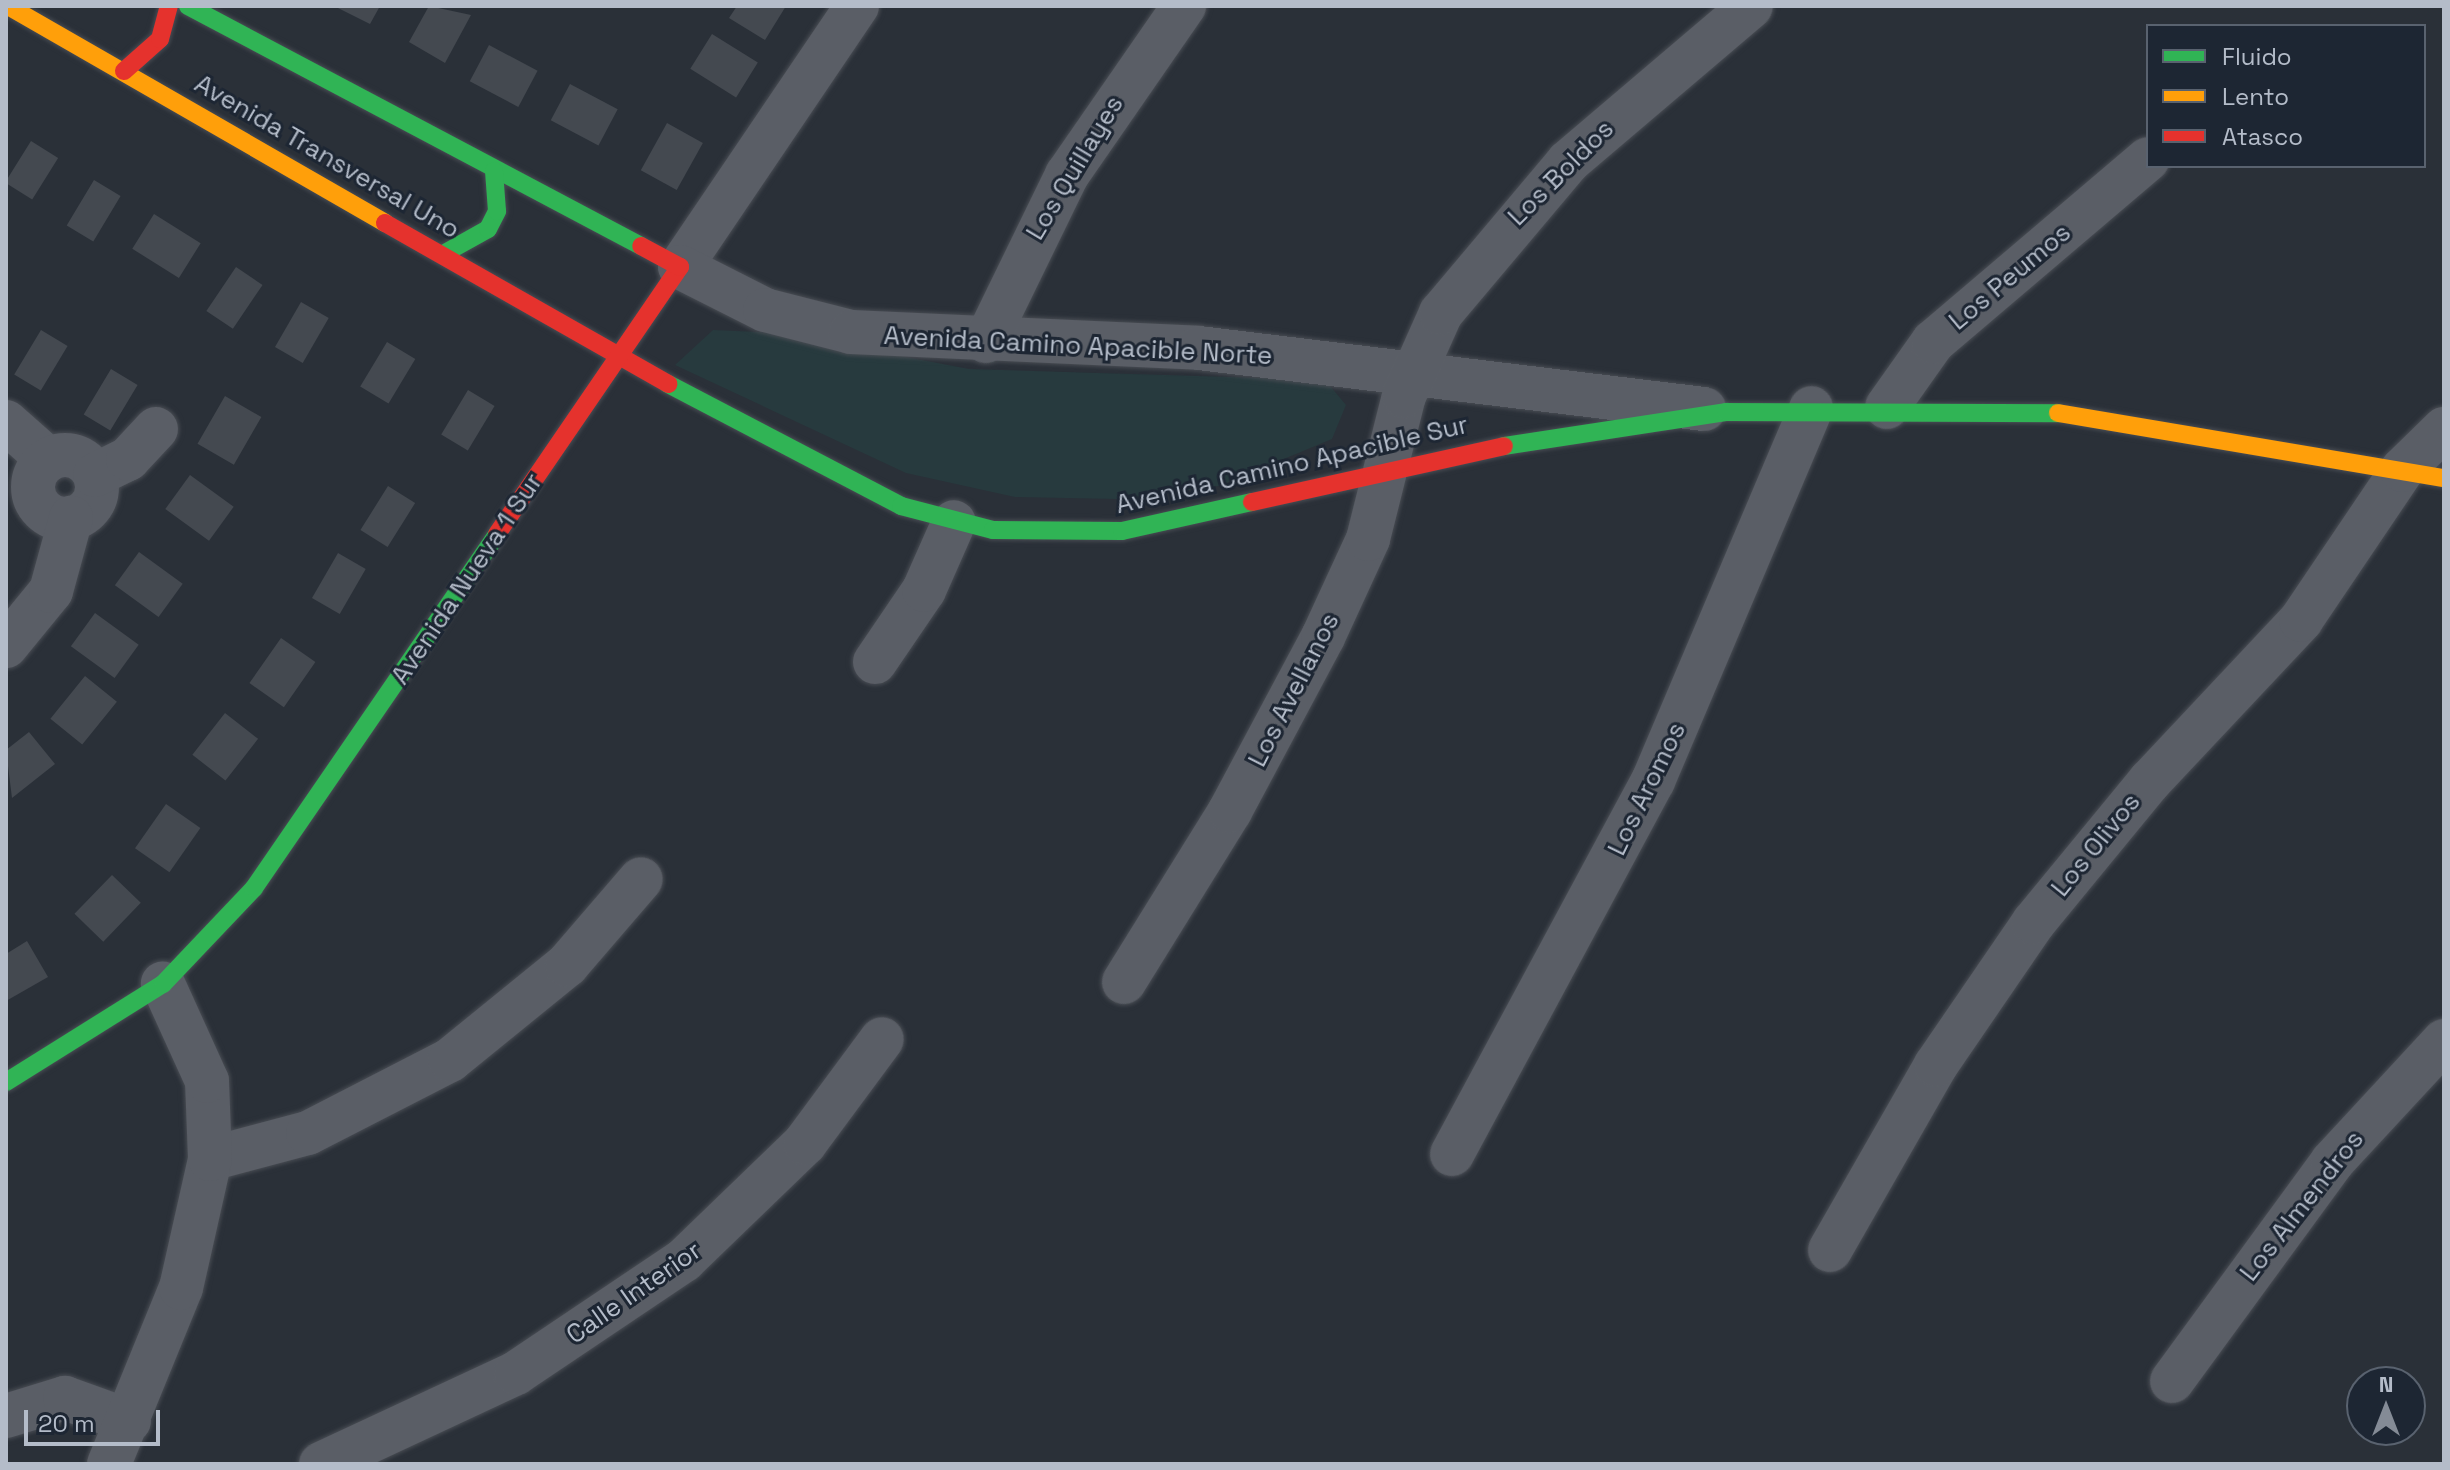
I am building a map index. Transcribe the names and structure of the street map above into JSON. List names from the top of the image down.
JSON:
{
  "streets": {
    "street": [
      "Avenida Transversal Uno",
      "Los Quillayes",
      "Los Boldos",
      "Los Peumos",
      "Avenida Camino Apacible Norte",
      "Avenida Camino Apacible Sur",
      "Avenida Nueva 1 Sur",
      "Los Avellanos",
      "Los Aromos",
      "Los Olivos",
      "Los Almendros",
      "Calle Interior"
    ]
  },
  "crossings": [
    ["Avenida Transversal Uno", "Avenida Camino Apacible Sur"],
    ["Avenida Transversal Uno", "Avenida Nueva 1 Sur"],
    ["Los Quillayes", "Avenida Camino Apacible Norte"],
    ["Los Boldos", "Avenida Camino Apacible Norte"],
    ["Los Boldos", "Los Avellanos"],
    ["Los Peumos", "Avenida Camino Apacible Sur"],
    ["Avenida Camino Apacible Norte", "Avenida Camino Apacible Sur"],
    ["Avenida Camino Apacible Norte", "Avenida Nueva 1 Sur"],
    ["Avenida Camino Apacible Norte", "Los Avellanos"],
    ["Avenida Camino Apacible Sur", "Avenida Nueva 1 Sur"],
    ["Avenida Camino Apacible Sur", "Los Avellanos"],
    ["Avenida Camino Apacible Sur", "Los Aromos"],
    ["Avenida Camino Apacible Sur", "Los Olivos"]
  ],
  "legend": ["Fluido", "Lento", "Atasco"],
  "scale_bar": "20 m",
  "north": "top"
}
